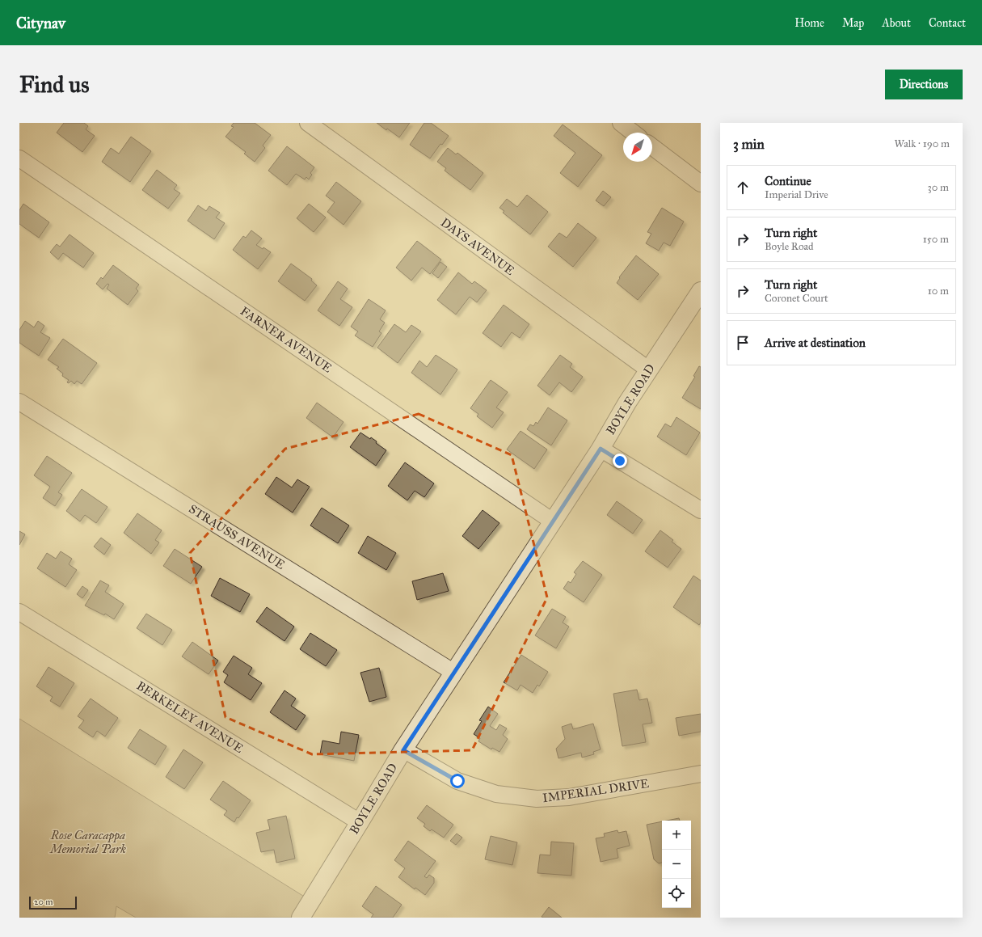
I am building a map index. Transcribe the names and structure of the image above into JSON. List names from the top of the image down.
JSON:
{
  "streets": {
    "street": [
      "DAYS AVENUE",
      "FARNER AVENUE",
      "BOYLE ROAD",
      "STRAUSS AVENUE",
      "BERKELEY AVENUE",
      "IMPERIAL DRIVE"
    ]
  },
  "crossings": [
    ["DAYS AVENUE", "BOYLE ROAD"],
    ["FARNER AVENUE", "BOYLE ROAD"],
    ["BOYLE ROAD", "STRAUSS AVENUE"],
    ["BOYLE ROAD", "BERKELEY AVENUE"],
    ["BOYLE ROAD", "IMPERIAL DRIVE"]
  ],
  "parks": ["Rose Caracappa Memorial Park"],
  "scale_bar": "20 m",
  "north": "bottom left",
  "page": {
    "header": "Citynav",
    "nav": [
      "Home",
      "Map",
      "About",
      "Contact"
    ],
    "buttons": "Directions",
    "title": "Find us",
    "heading": ["3 min", "Walk · 190 m"],
    "list": [
      ["Continue", "Imperial Drive", "30 m"],
      ["Turn right", "Boyle Road", "150 m"],
      ["Turn right", "Coronet Court", "10 m"],
      "Arrive at destination"
    ],
    "map_buttons": ["+", "−"],
    "scale": "20 m"
  }
}
